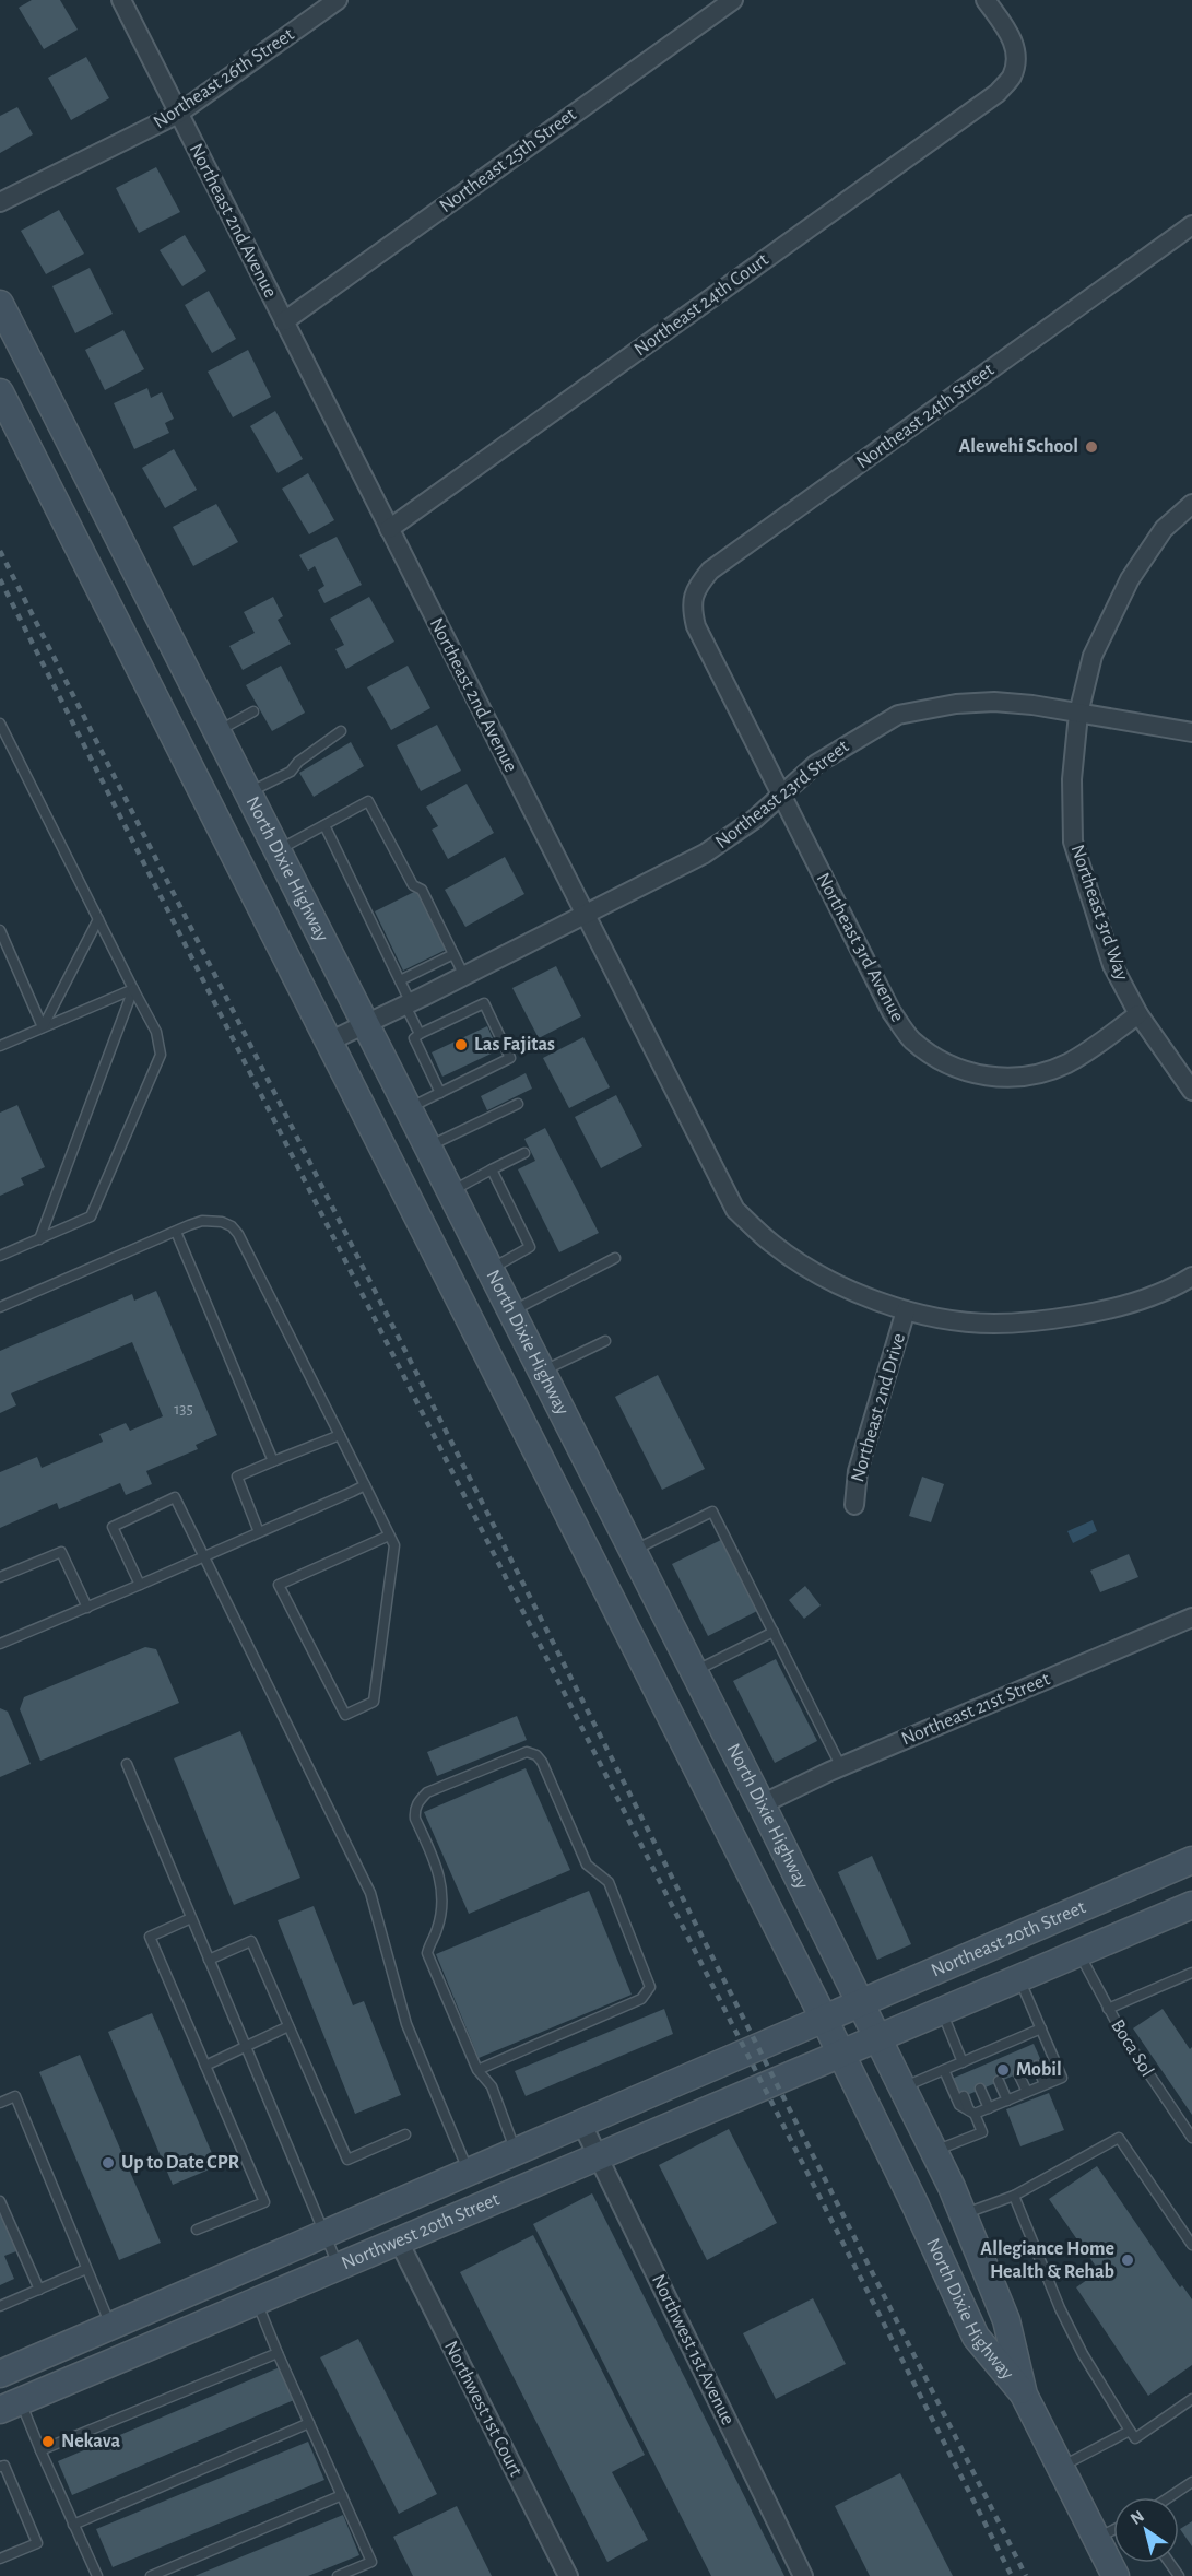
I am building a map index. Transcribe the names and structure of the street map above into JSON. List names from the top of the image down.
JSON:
{
  "streets": {
    "main road": ["North Dixie Highway", "Northeast 20th Street", "Northwest 20th Street"],
    "street": [
      "Northeast 26th Street",
      "Northeast 25th Street",
      "Northeast 2nd Avenue",
      "Northeast 24th Court",
      "Northeast 24th Street",
      "Northeast 23rd Street",
      "Northeast 3rd Way",
      "Northeast 3rd Avenue",
      "Northeast 2nd Drive",
      "Northeast 21st Street",
      "Northwest 1st Avenue",
      "Northwest 1st Court"
    ],
    "lane": ["Boca Sol"]
  },
  "crossings": [
    ["Northeast 26th Street", "Northeast 2nd Avenue"],
    ["Northeast 25th Street", "Northeast 2nd Avenue"],
    ["Northeast 2nd Avenue", "Northeast 24th Court"],
    ["Northeast 2nd Avenue", "Northeast 23rd Street"],
    ["Northeast 2nd Avenue", "Northeast 2nd Drive"],
    ["Northeast 24th Street", "Northeast 3rd Avenue"],
    ["Northeast 23rd Street", "North Dixie Highway"],
    ["Northeast 23rd Street", "Northeast 3rd Way"],
    ["Northeast 23rd Street", "Northeast 3rd Avenue"],
    ["North Dixie Highway", "Northeast 21st Street"],
    ["North Dixie Highway", "Northeast 20th Street"],
    ["North Dixie Highway", "Northwest 20th Street"],
    ["Northeast 3rd Way", "Northeast 3rd Avenue"],
    ["Northeast 20th Street", "Boca Sol"],
    ["Northeast 20th Street", "Northwest 20th Street"],
    ["Northwest 20th Street", "Northwest 1st Avenue"],
    ["Northwest 20th Street", "Northwest 1st Court"]
  ],
  "places": [
    "Alewehi School",
    "Las Fajitas",
    "Mobil",
    "Up to Date CPR",
    "Allegiance Home Health & Rehab",
    "Nekava"
  ],
  "house_numbers": ["135"],
  "north": "top left"
}
